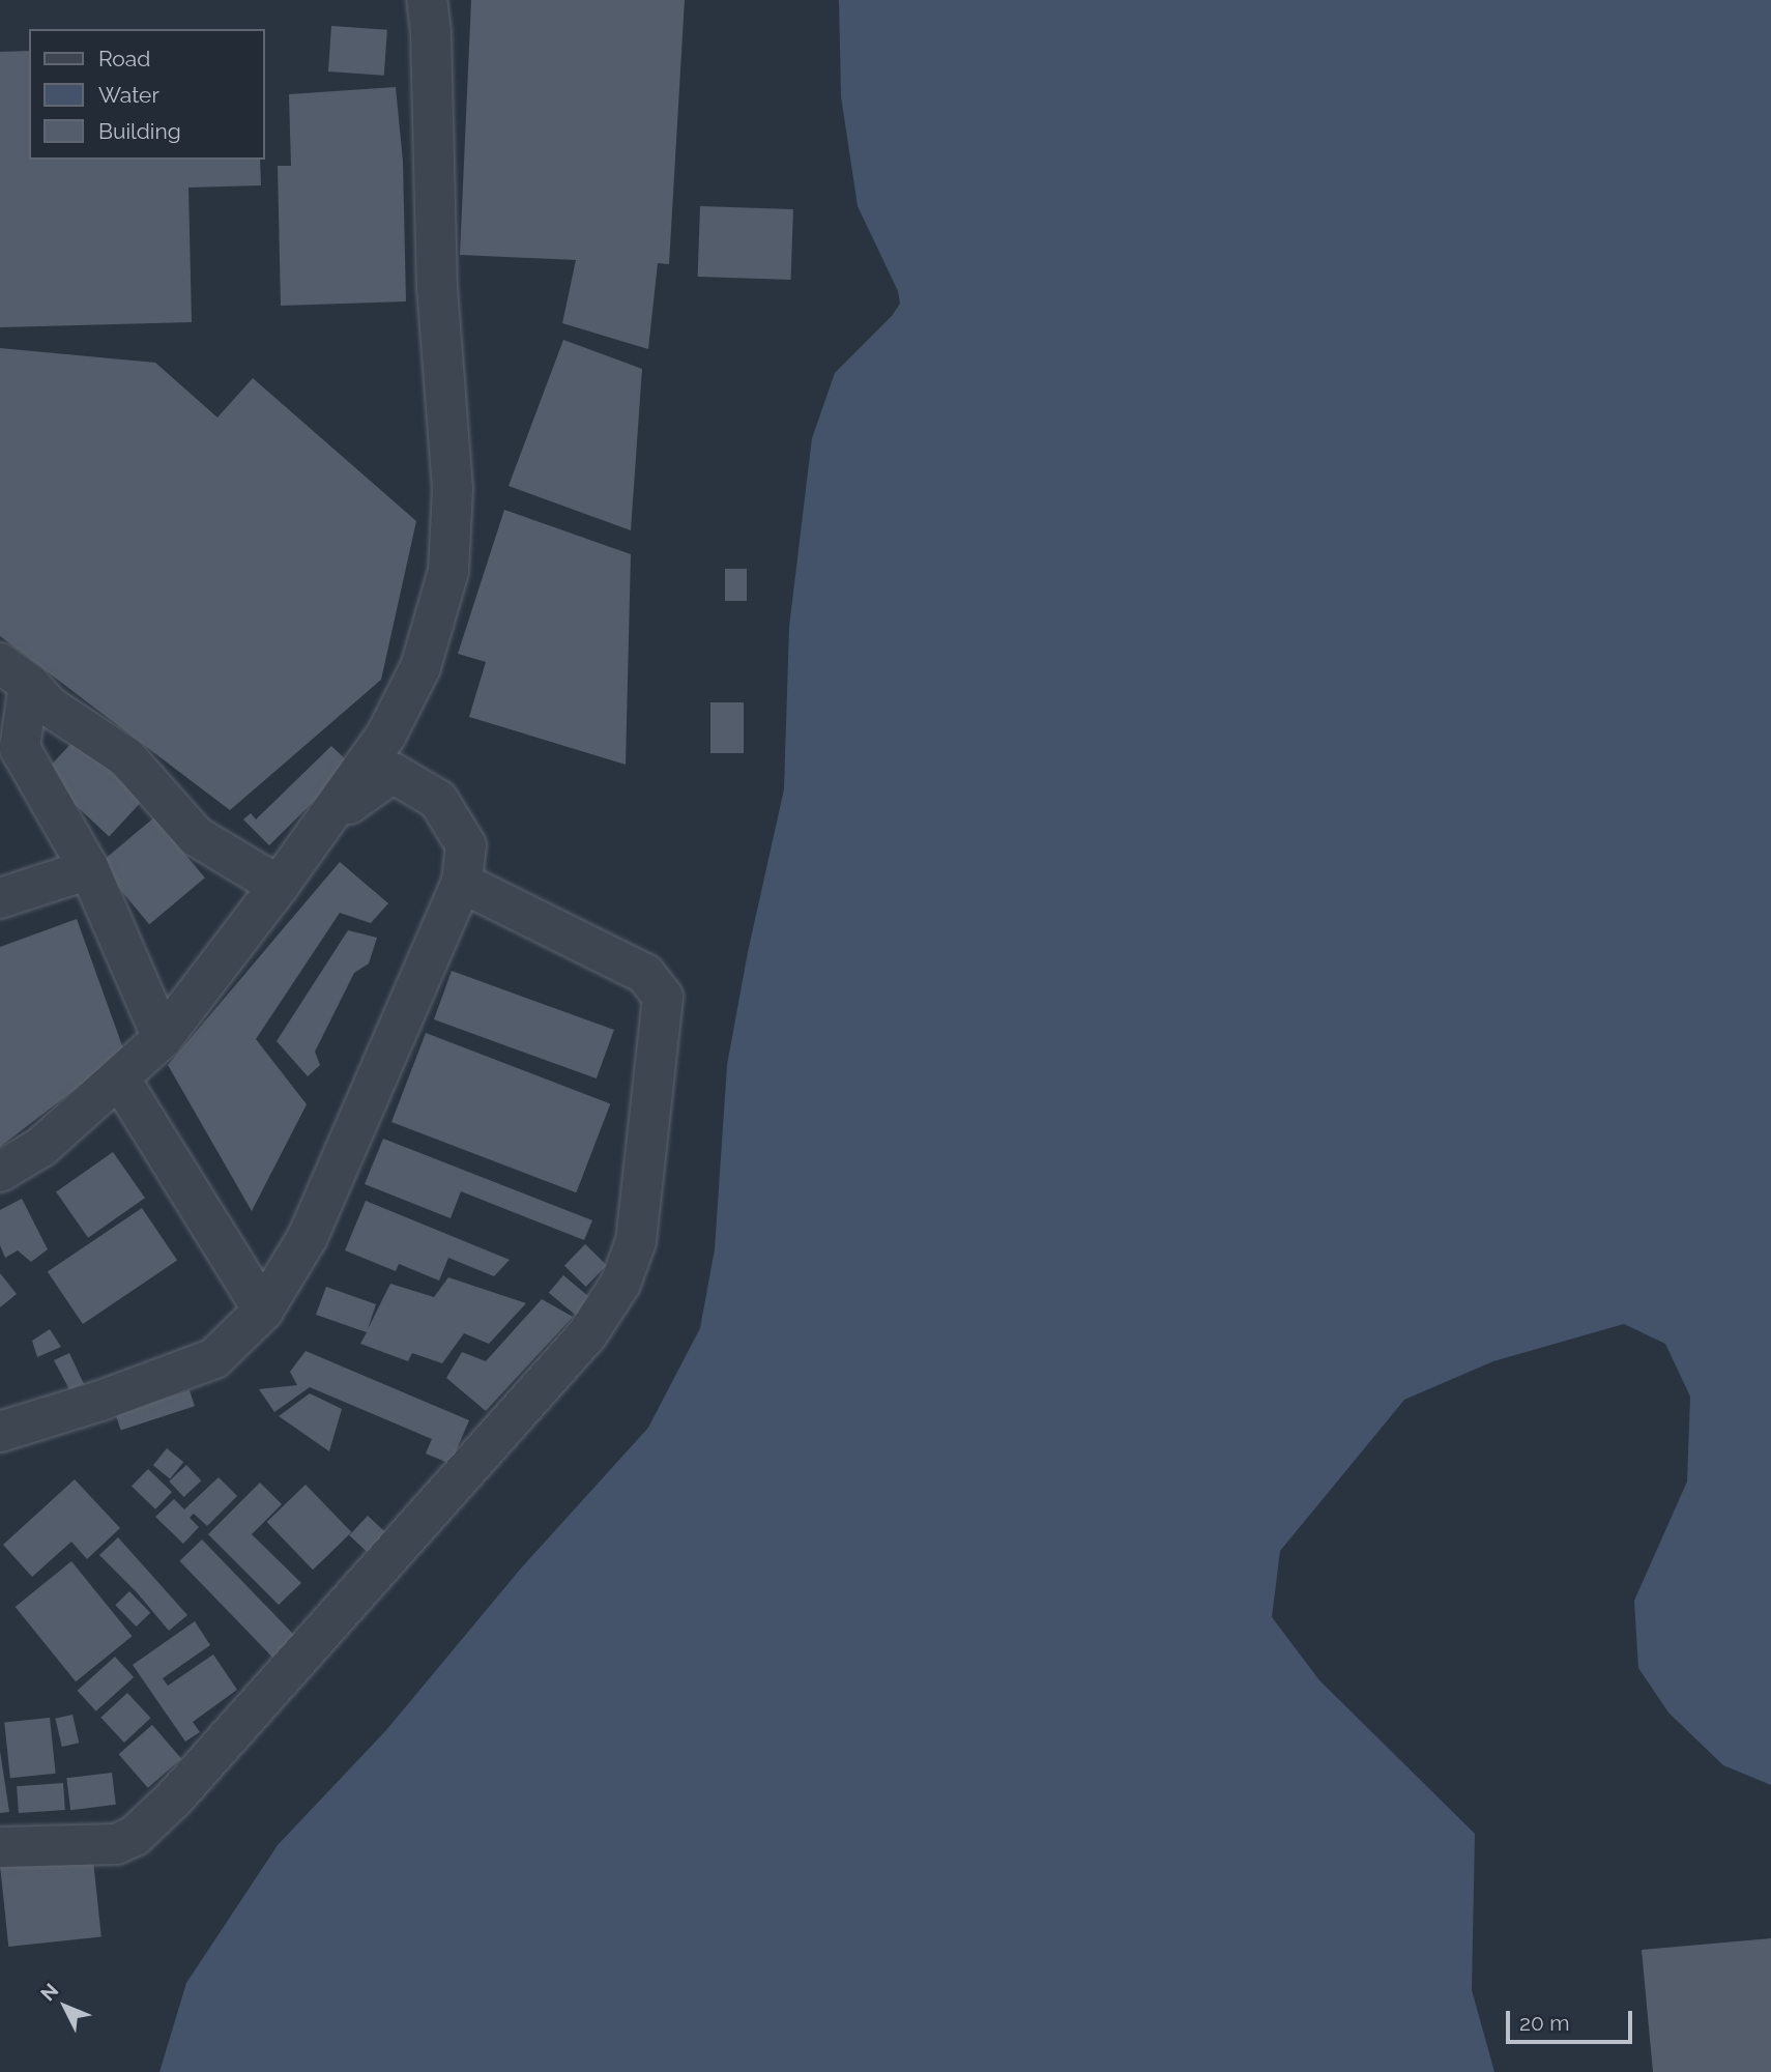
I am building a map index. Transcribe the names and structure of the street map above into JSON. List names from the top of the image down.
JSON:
{
  "legend": ["Road", "Water", "Building"],
  "scale_bar": "20 m",
  "north": "top left"
}
